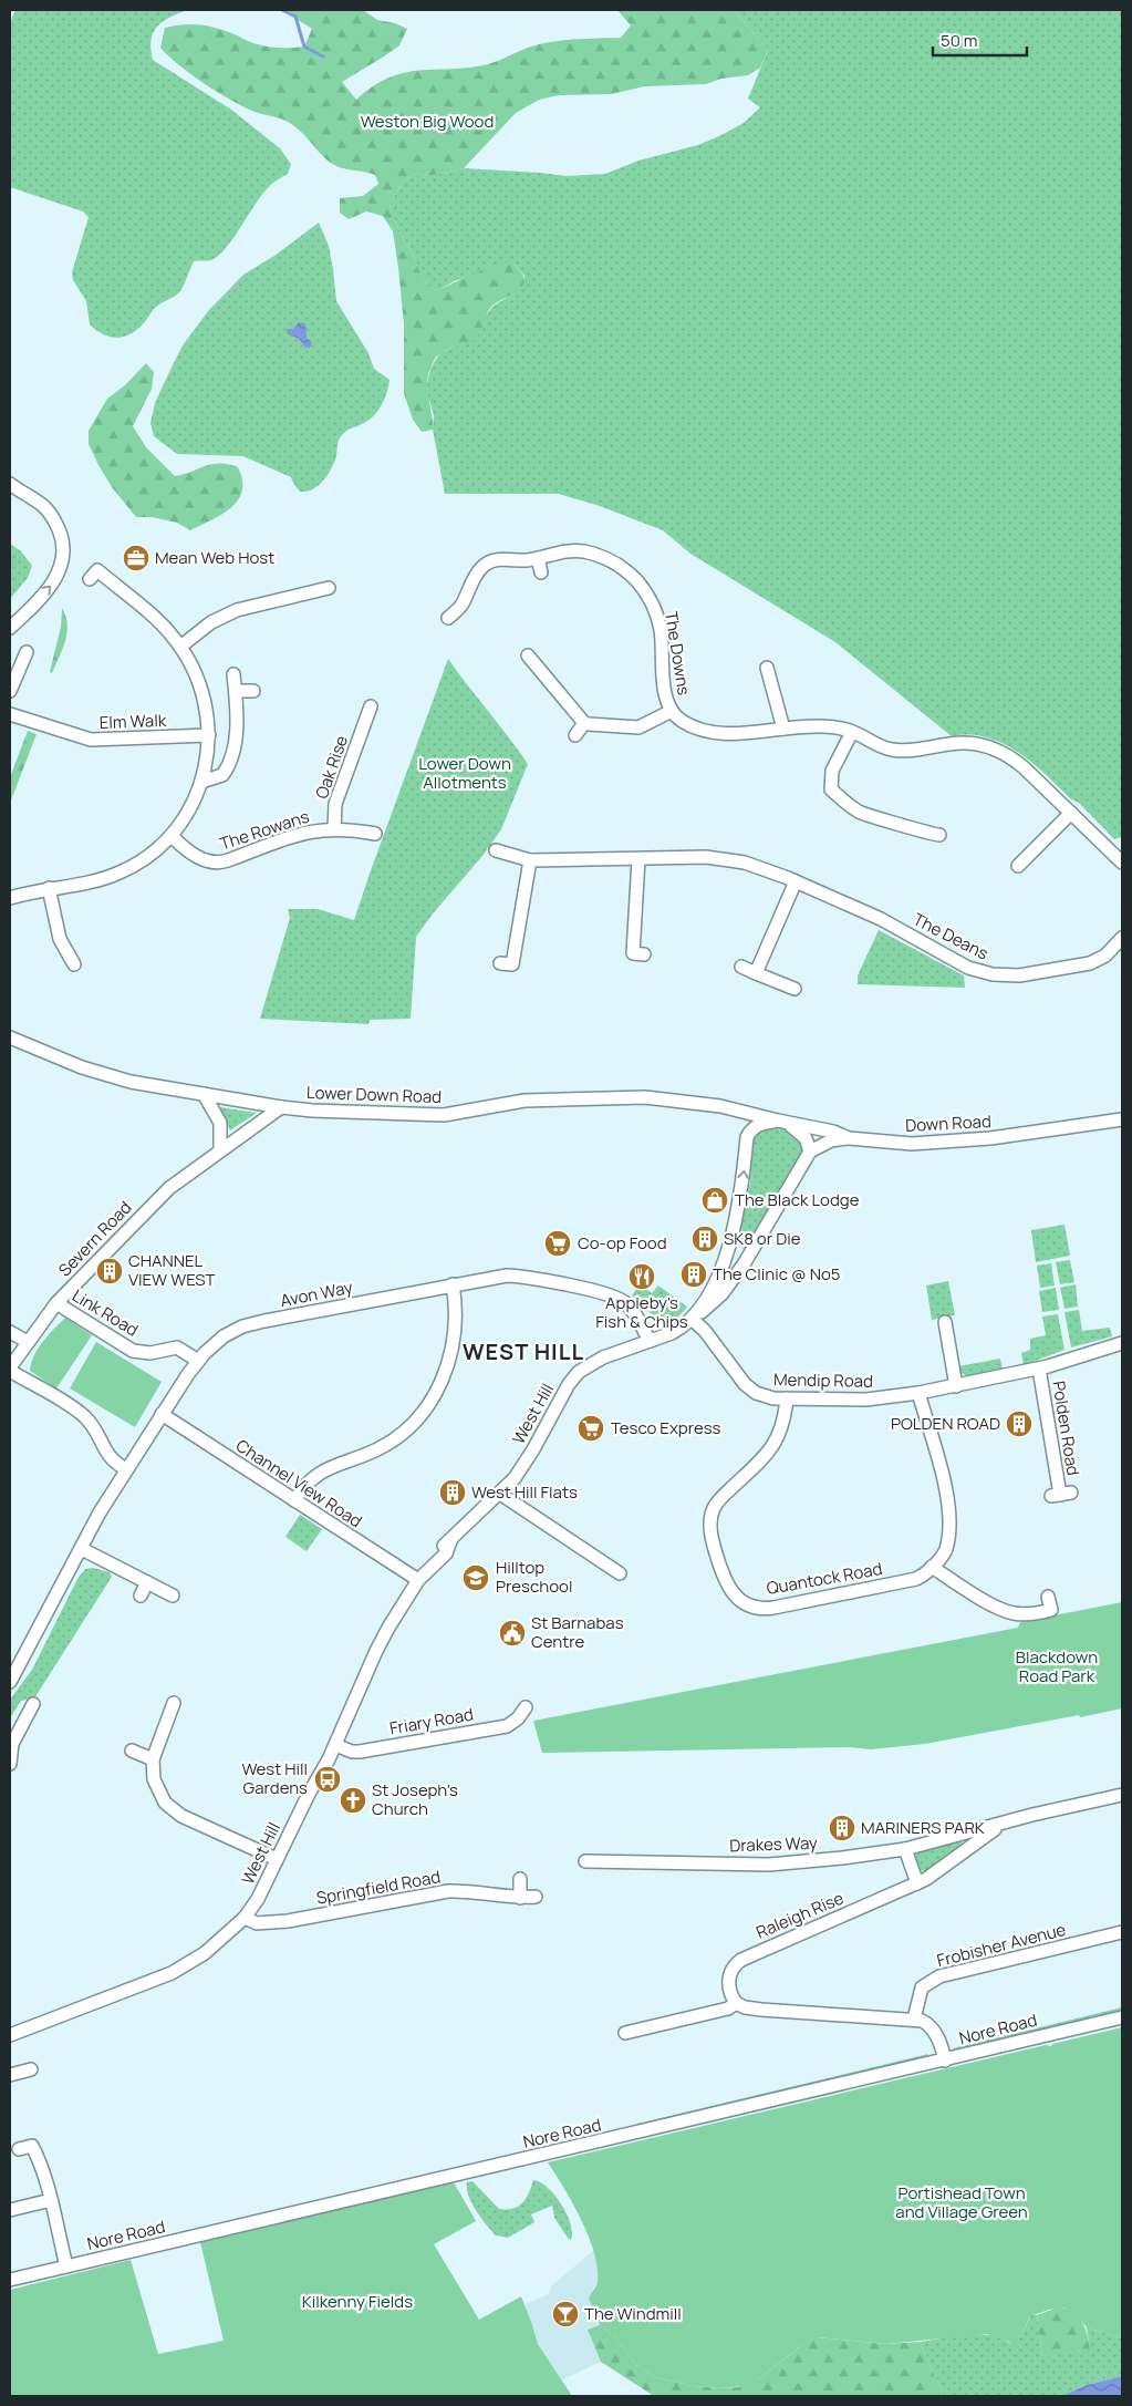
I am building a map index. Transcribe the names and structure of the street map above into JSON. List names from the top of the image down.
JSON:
{
  "streets": {
    "street": [
      "The Downs",
      "Elm Walk",
      "Oak Rise",
      "The Rowans",
      "The Deans",
      "Lower Down Road",
      "Down Road",
      "Severn Road",
      "Avon Way",
      "Link Road",
      "Mendip Road",
      "West Hill",
      "Polden Road",
      "Channel View Road",
      "Quantock Road",
      "Friary Road",
      "Drakes Way",
      "Springfield Road",
      "Raleigh Rise",
      "Frobisher Avenue",
      "Nore Road"
    ]
  },
  "crossings": [
    ["Oak Rise", "The Rowans"],
    ["Lower Down Road", "Down Road"],
    ["Lower Down Road", "Severn Road"],
    ["Severn Road", "Link Road"],
    ["Avon Way", "Link Road"],
    ["Avon Way", "West Hill"],
    ["Avon Way", "Channel View Road"],
    ["Mendip Road", "West Hill"],
    ["Mendip Road", "Polden Road"],
    ["Mendip Road", "Quantock Road"],
    ["West Hill", "Channel View Road"],
    ["West Hill", "Friary Road"],
    ["West Hill", "Springfield Road"],
    ["Drakes Way", "Raleigh Rise"]
  ],
  "districts": ["WEST HILL"],
  "parks": [
    "Weston Big Wood",
    "Lower Down Allotments",
    "Blackdown Road Park",
    "Portishead Town and Village Green",
    "Kilkenny Fields"
  ],
  "places": {
    "office": ["Mean Web Host"],
    "shop": ["The Black Lodge"],
    "building": [
      "SK8 or Die",
      "CHANNEL VIEW WEST",
      "The Clinic @ No5",
      "POLDEN ROAD",
      "West Hill Flats",
      "MARINERS PARK"
    ],
    "supermarket": ["Co-op Food", "Tesco Express"],
    "restaurant": ["Appleby's Fish & Chips"],
    "school or university": ["Hilltop Preschool"],
    "public building": ["St Barnabas Centre"],
    "bus stop": ["West Hill Gardens"],
    "church": ["St Joseph's Church"],
    "bar": ["The Windmill"]
  },
  "scale_bar": "50 m"
}
